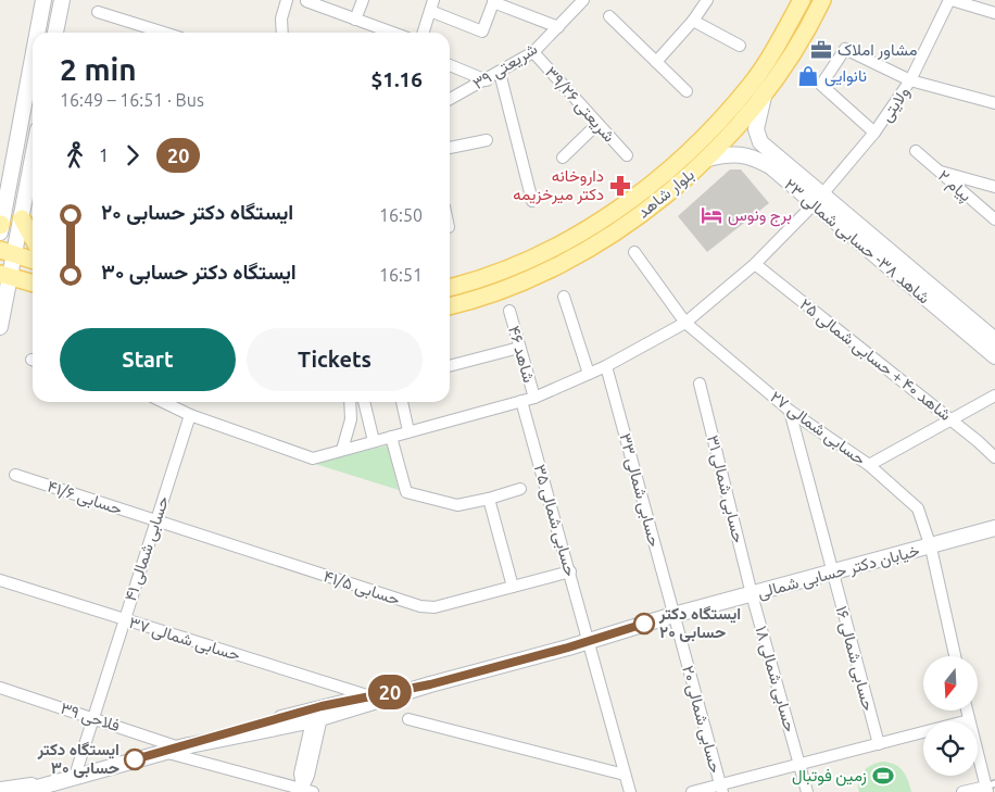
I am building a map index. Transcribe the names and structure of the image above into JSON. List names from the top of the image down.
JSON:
{
  "streets": {
    "main road": ["بلوار شاهد"],
    "street": [
      "شریعتی ۳۹",
      "شریعتی ۳۹/۲۶",
      "ولایتی",
      "پیام ۲",
      "شاهد ۳۸- حسابی شمالی ۲۳",
      "شاهد ۴۶",
      "شاهد ۴۰ + حسابی شمالی ۲۵",
      "حسابی شمالی ۲۷",
      "حسابی شمالی ۳۱",
      "حسابی شمالی ۳۳",
      "حسابی ۴۱/۶",
      "حسابی شمالی ۳۵",
      "حسابی شمالی ۴۱",
      "خیابان دکتر حسابی شمالی",
      "حسابی ۴۱/۵",
      "حسابی شمالی ۳۷",
      "حسابی شمالی ۱۶",
      "حسابی شمالی ۱۸",
      "فلاحی ۳۹",
      "حسابی شمالی ۲۰"
    ]
  },
  "crossings": [
    ["شریعتی ۳۹", "شریعتی ۳۹/۲۶"],
    ["ولایتی", "شاهد ۳۸- حسابی شمالی ۲۳"],
    ["ولایتی", "شاهد ۴۶"],
    ["ولایتی", "شاهد ۴۰ + حسابی شمالی ۲۵"],
    ["ولایتی", "حسابی شمالی ۲۷"],
    ["ولایتی", "حسابی شمالی ۳۳"],
    ["ولایتی", "حسابی شمالی ۳۵"],
    ["ولایتی", "حسابی شمالی ۴۱"],
    ["حسابی شمالی ۲۷", "خیابان دکتر حسابی شمالی"],
    ["حسابی شمالی ۲۷", "حسابی شمالی ۱۶"],
    ["حسابی شمالی ۳۱", "خیابان دکتر حسابی شمالی"],
    ["حسابی شمالی ۳۱", "حسابی شمالی ۱۸"],
    ["حسابی شمالی ۳۳", "خیابان دکتر حسابی شمالی"],
    ["حسابی شمالی ۳۳", "حسابی شمالی ۲۰"],
    ["حسابی ۴۱/۶", "حسابی شمالی ۴۱"],
    ["حسابی ۴۱/۶", "حسابی ۴۱/۵"],
    ["حسابی شمالی ۳۵", "خیابان دکتر حسابی شمالی"],
    ["حسابی شمالی ۳۵", "حسابی ۴۱/۵"],
    ["حسابی شمالی ۴۱", "خیابان دکتر حسابی شمالی"],
    ["حسابی شمالی ۴۱", "حسابی ۴۱/۵"],
    ["حسابی شمالی ۴۱", "حسابی شمالی ۳۷"],
    ["حسابی شمالی ۴۱", "فلاحی ۳۹"],
    ["خیابان دکتر حسابی شمالی", "حسابی شمالی ۳۷"],
    ["خیابان دکتر حسابی شمالی", "حسابی شمالی ۱۶"],
    ["خیابان دکتر حسابی شمالی", "حسابی شمالی ۱۸"],
    ["خیابان دکتر حسابی شمالی", "فلاحی ۳۹"],
    ["خیابان دکتر حسابی شمالی", "حسابی شمالی ۲۰"]
  ],
  "places": {
    "office": ["مشاور املاک"],
    "shop": ["نانوایی"],
    "pharmacy": ["داروخانه دکتر میرخزیمه"],
    "hotel": ["برج ونوس"],
    "other": ["ایستگاه دکتر حسابی ۲۰", "ایستگاه دکتر حسابی ۳۰"],
    "sports": ["زمین فوتبال"]
  },
  "lines": ["bus line 20"],
  "north": "bottom",
  "page": {
    "on_map": "20",
    "heading": ["2 min", "16:49 – 16:51 · Bus", "$1.16"],
    "legs": ["1", "20"],
    "list": [
      {
        "name": "ایستگاه دکتر حسابی ۲۰",
        "value": "16:50"
      },
      {
        "name": "ایستگاه دکتر حسابی ۳۰",
        "value": "16:51"
      }
    ],
    "buttons": ["Start", "Tickets"]
  }
}
